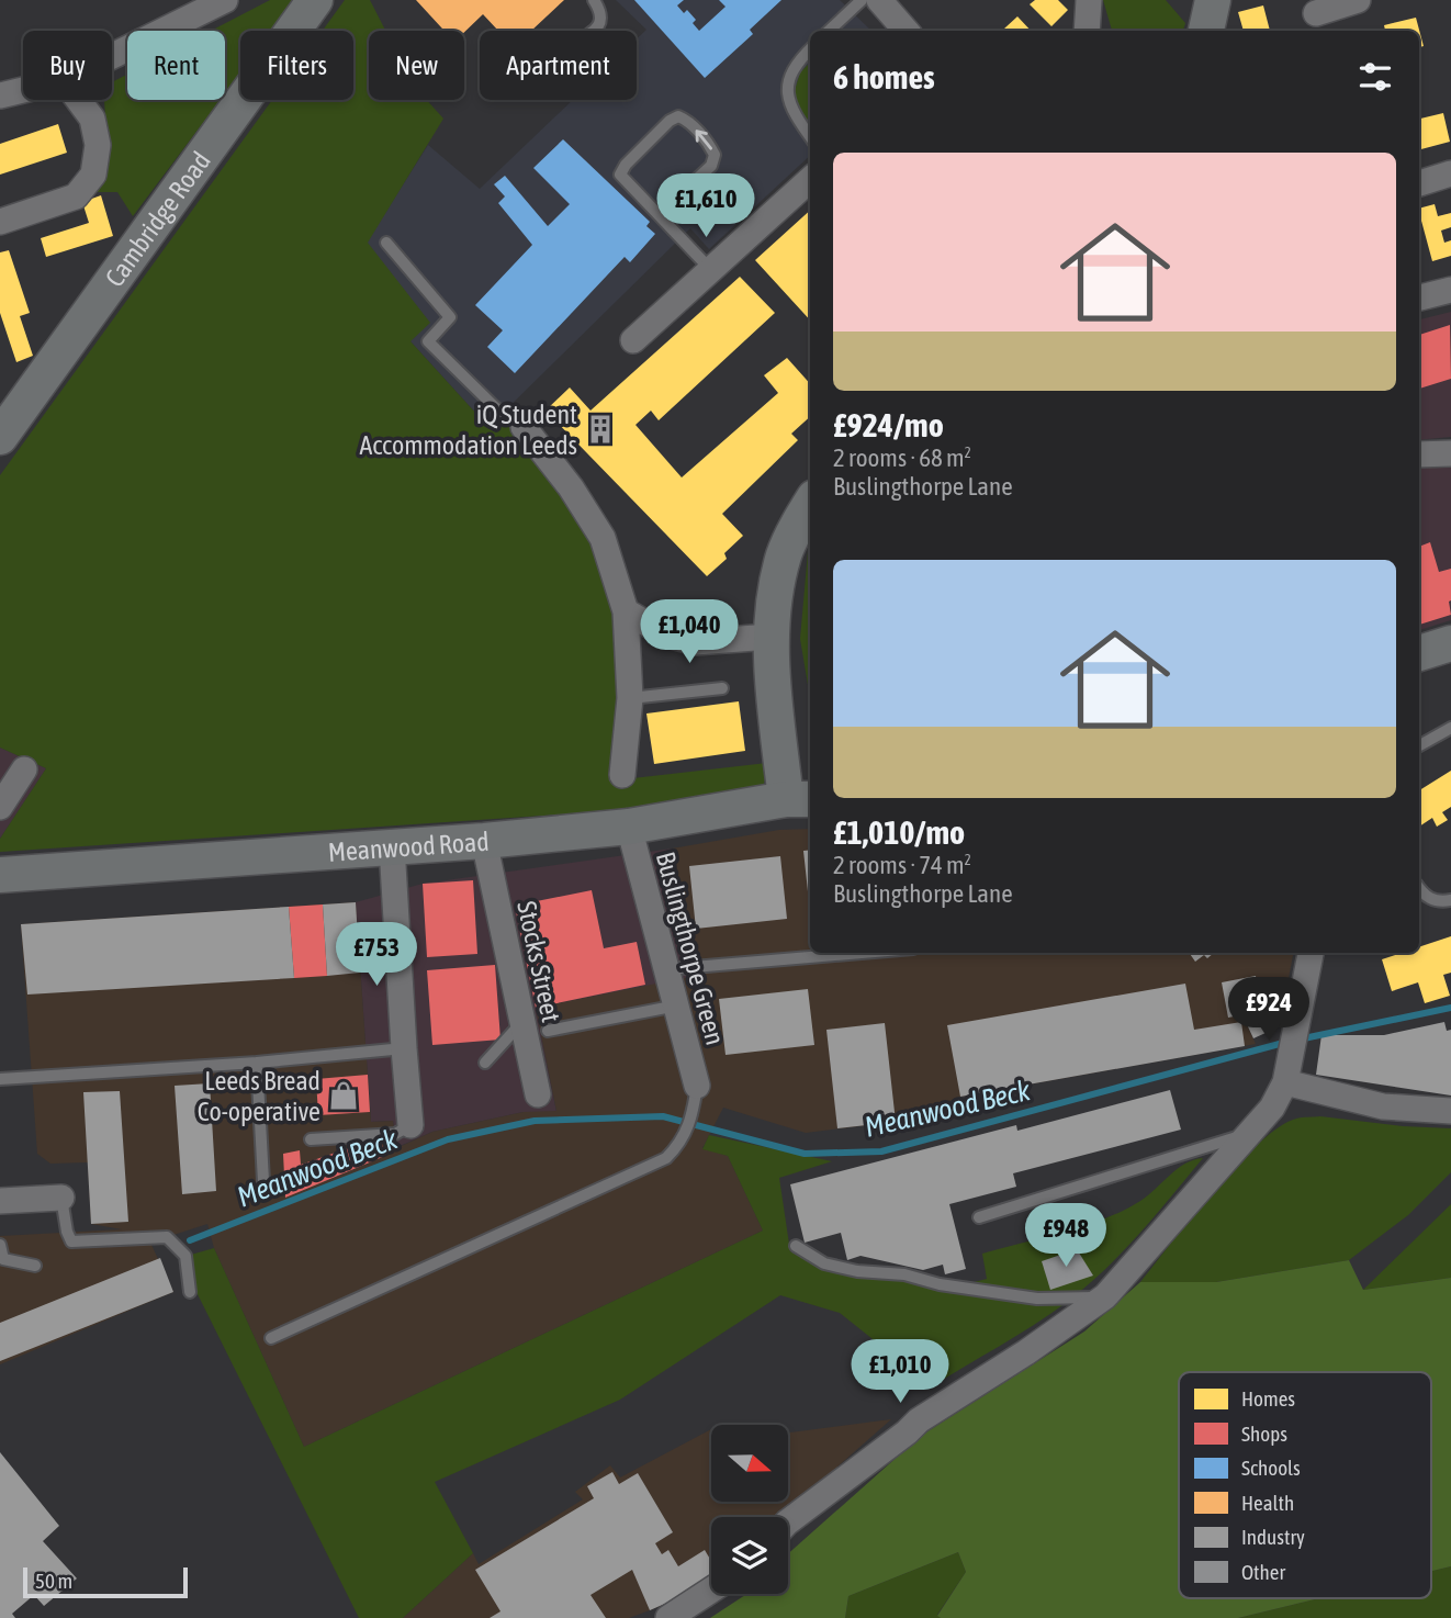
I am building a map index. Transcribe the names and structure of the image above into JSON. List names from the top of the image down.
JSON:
{
  "streets": {
    "street": [
      "Cambridge Road",
      "Meanwood Road",
      "Buslingthorpe Green",
      "Stocks Street"
    ]
  },
  "crossings": [
    ["Meanwood Road", "Buslingthorpe Green"],
    ["Meanwood Road", "Stocks Street"]
  ],
  "water": ["Meanwood Beck"],
  "places": {
    "building": ["iQ Student Accommodation Leeds"],
    "shop": ["Leeds Bread Co-operative"]
  },
  "legend": [
    "Homes",
    "Shops",
    "Schools",
    "Health",
    "Industry",
    "Other"
  ],
  "scale_bar": "50 m",
  "north": "right",
  "page": {
    "chip": [
      "Buy",
      "Rent",
      "Filters",
      "New",
      "Apartment"
    ],
    "heading": "6 homes",
    "list": [
      {
        "name": "£924/mo",
        "note": "2 rooms · 68 m² · Buslingthorpe Lane"
      },
      {
        "name": "£1,010/mo",
        "note": "2 rooms · 74 m² · Buslingthorpe Lane"
      }
    ],
    "price": [
      "£1,610",
      "£1,040",
      "£753",
      "£924",
      "£948",
      "£1,010"
    ],
    "scale": "50 m"
  }
}
